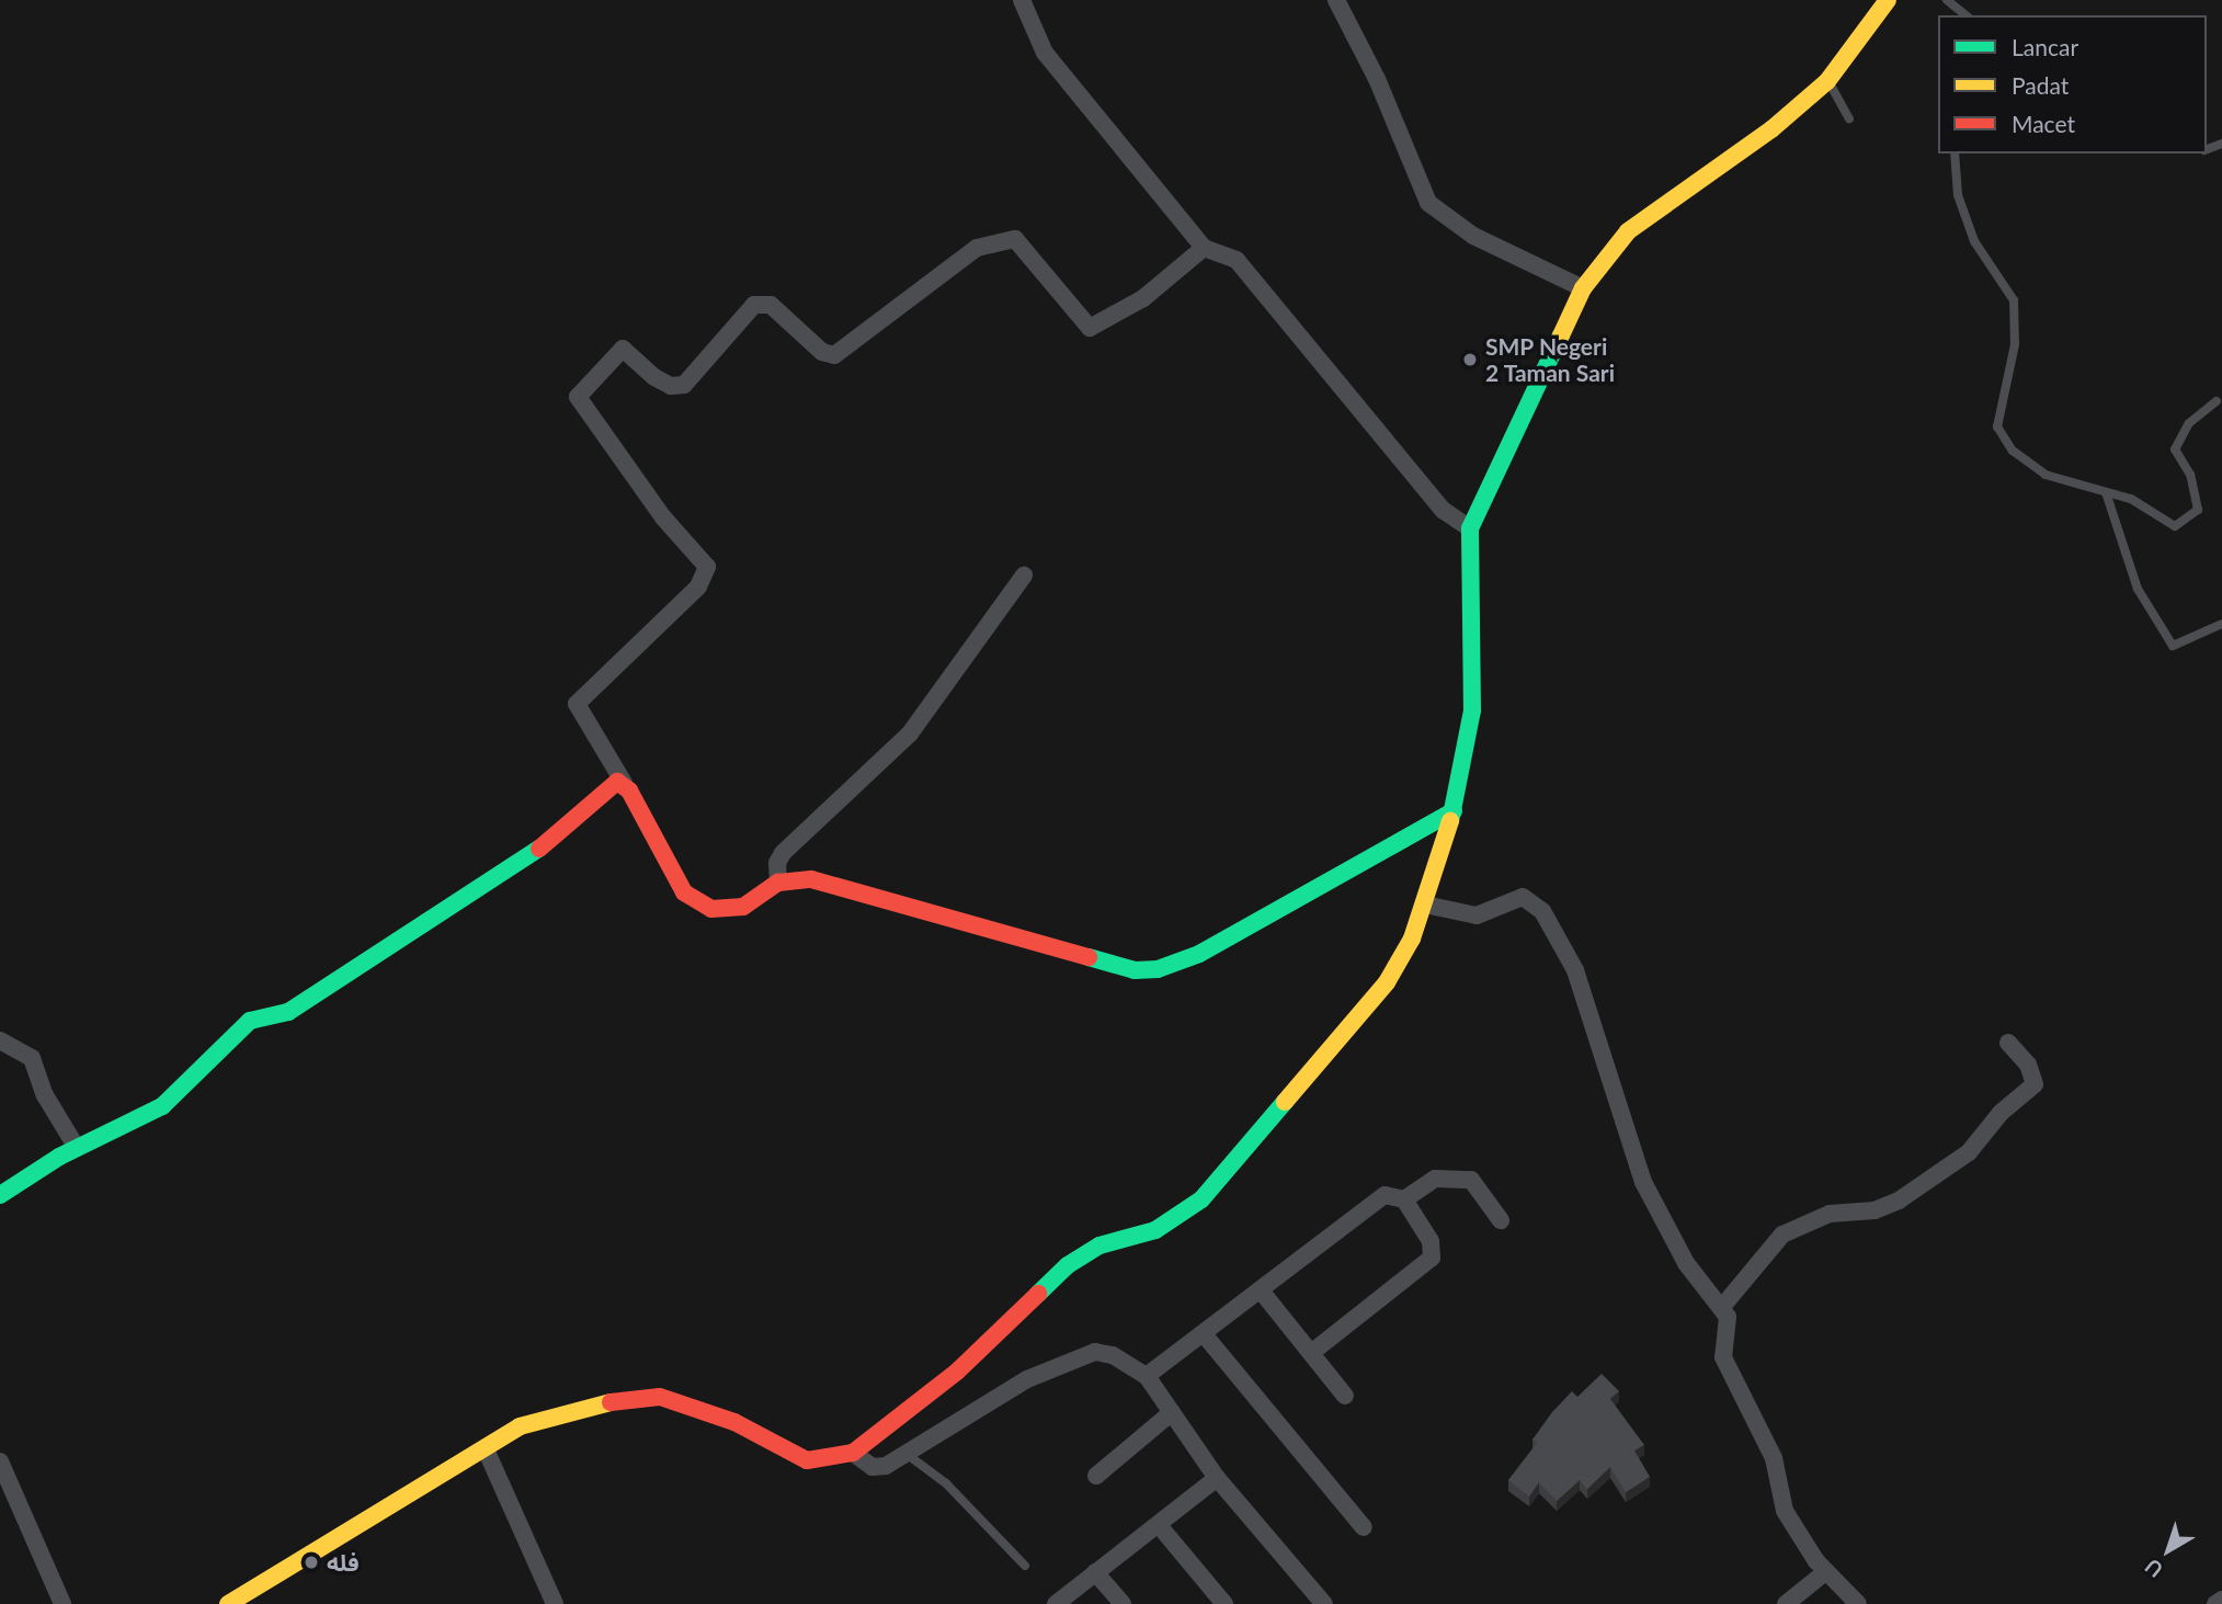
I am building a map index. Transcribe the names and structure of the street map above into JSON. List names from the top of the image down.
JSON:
{
  "places": ["SMP Negeri 2 Taman Sari", "فله"],
  "legend": ["Lancar", "Padat", "Macet"],
  "north": "bottom left"
}
